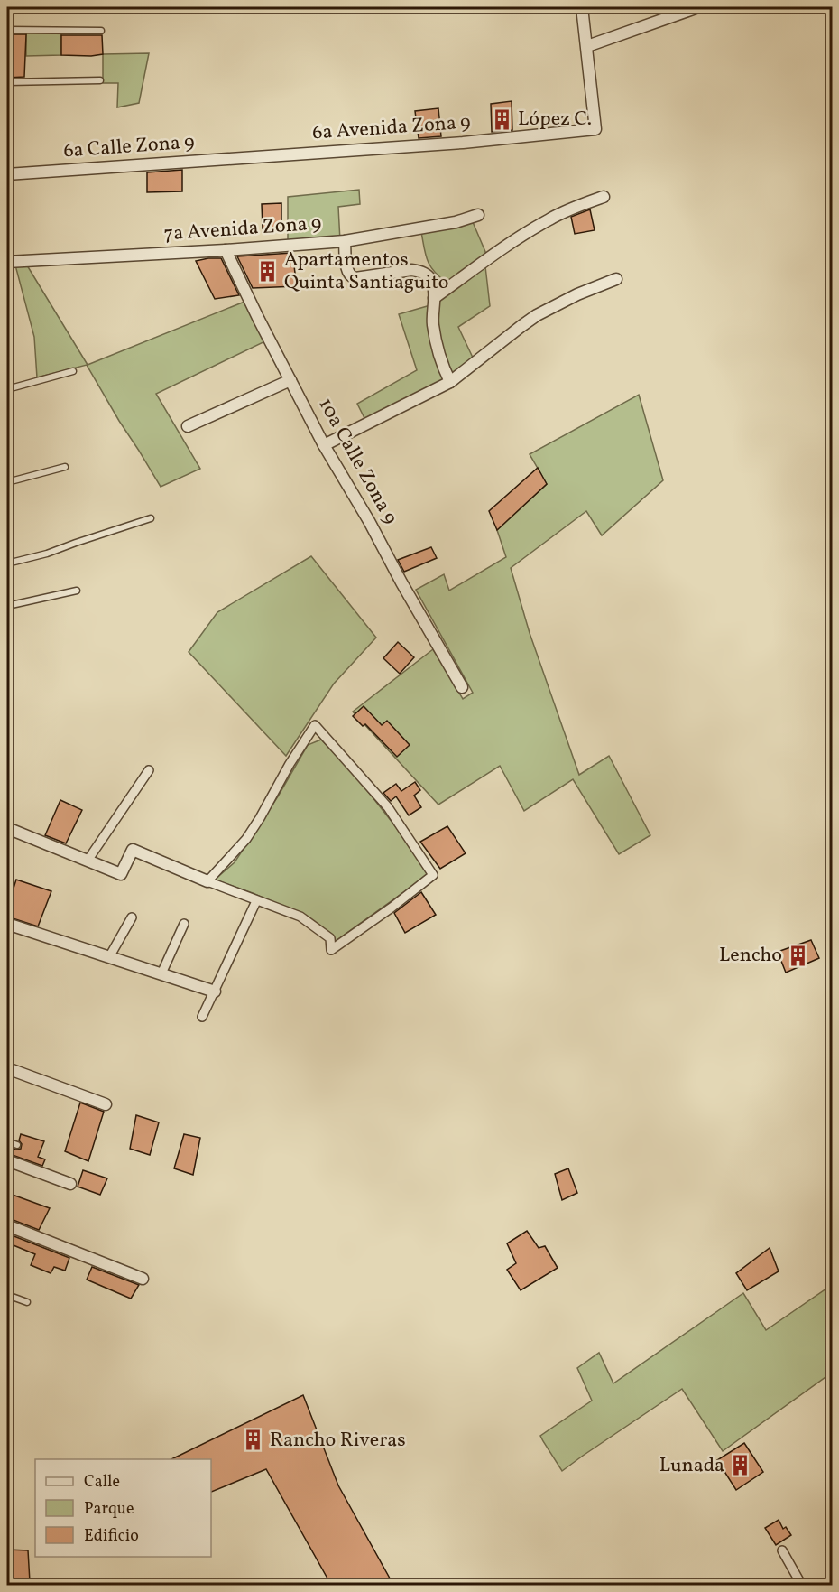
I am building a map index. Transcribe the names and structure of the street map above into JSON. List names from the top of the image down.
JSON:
{
  "streets": {
    "street": [
      "6a Avenida Zona 9",
      "6a Calle Zona 9",
      "7a Avenida Zona 9",
      "10a Calle Zona 9"
    ]
  },
  "crossings": [
    ["6a Avenida Zona 9", "6a Calle Zona 9"],
    ["7a Avenida Zona 9", "10a Calle Zona 9"]
  ],
  "places": {
    "building": [
      "López C.",
      "Apartamentos Quinta Santiaguito",
      "Lencho",
      "Rancho Riveras",
      "Lunada"
    ]
  },
  "legend": ["Calle", "Parque", "Edificio"]
}
